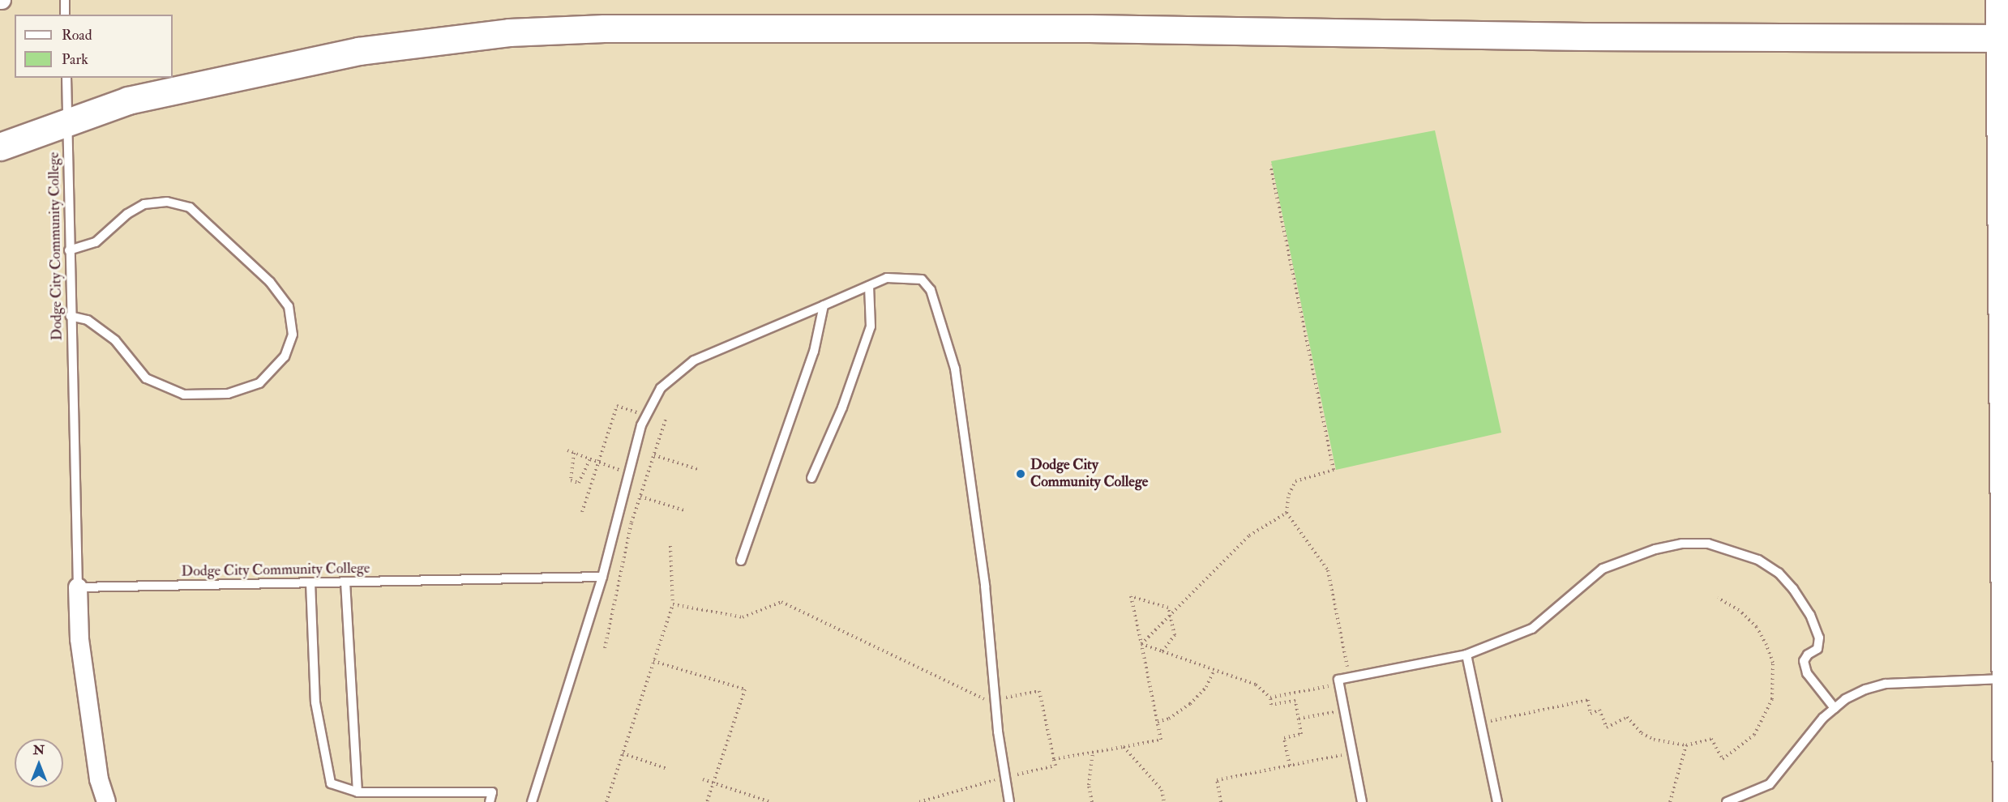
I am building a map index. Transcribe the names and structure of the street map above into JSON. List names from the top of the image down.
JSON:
{
  "streets": {
    "lane": ["Dodge City Community College"]
  },
  "places": ["Dodge City Community College"],
  "legend": ["Road", "Park"],
  "north": "top"
}
